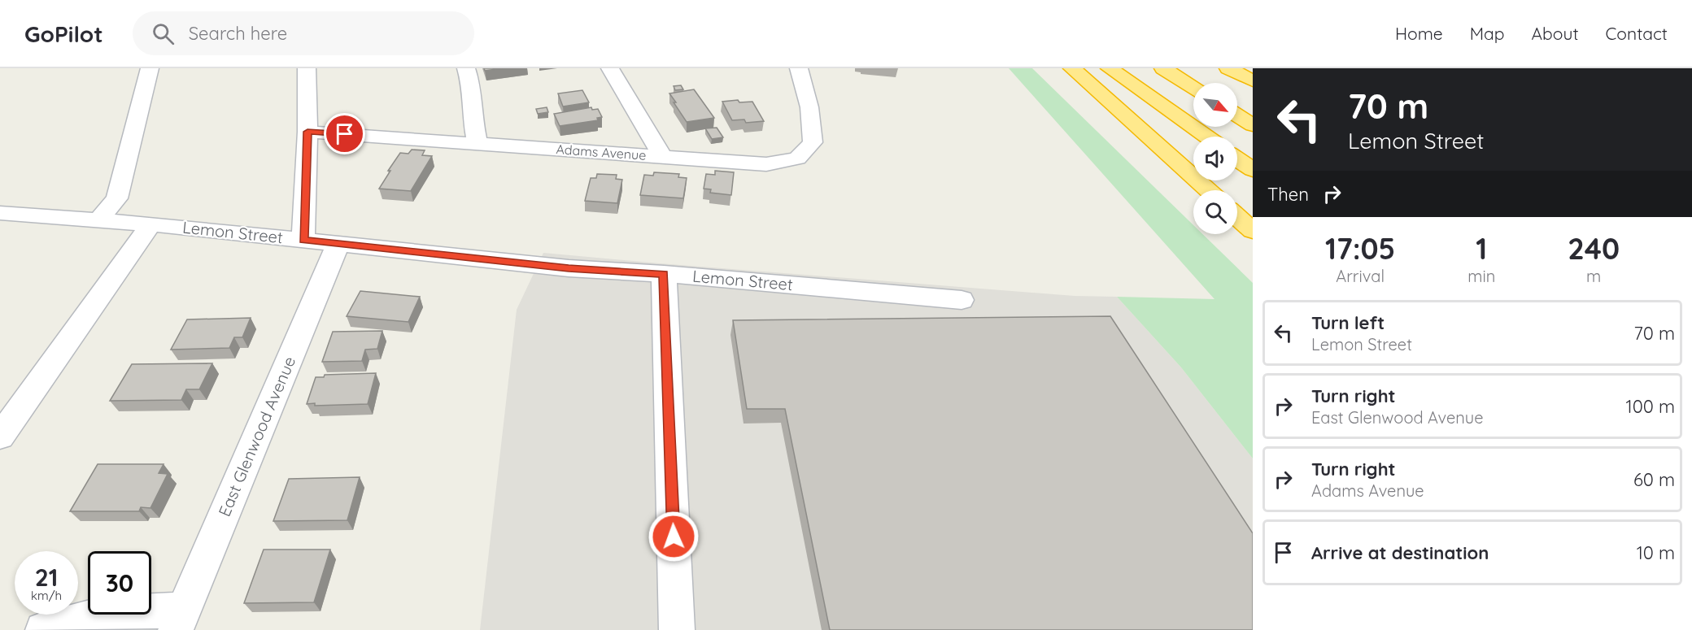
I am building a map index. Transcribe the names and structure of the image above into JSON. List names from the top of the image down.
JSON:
{
  "streets": {
    "street": ["Adams Avenue", "Lemon Street", "East Glenwood Avenue"]
  },
  "crossings": [
    ["Lemon Street", "East Glenwood Avenue"]
  ],
  "north": "bottom right",
  "page": {
    "header": "GoPilot",
    "search": "Search here",
    "nav": [
      "Home",
      "Map",
      "About",
      "Contact"
    ],
    "turn": ["70 m", "Lemon Street"],
    "then": "Then",
    "eta": [
      "17:05",
      "Arrival",
      "1",
      "min",
      "240",
      "m"
    ],
    "list": [
      {
        "name": "Turn left",
        "note": "Lemon Street",
        "value": "70 m"
      },
      {
        "name": "Turn right",
        "note": "East Glenwood Avenue",
        "value": "100 m"
      },
      {
        "name": "Turn right",
        "note": "Adams Avenue",
        "value": "60 m"
      },
      {
        "name": "Arrive at destination",
        "value": "10 m"
      }
    ],
    "speed": "21 km/h",
    "limit": "30"
  }
}
